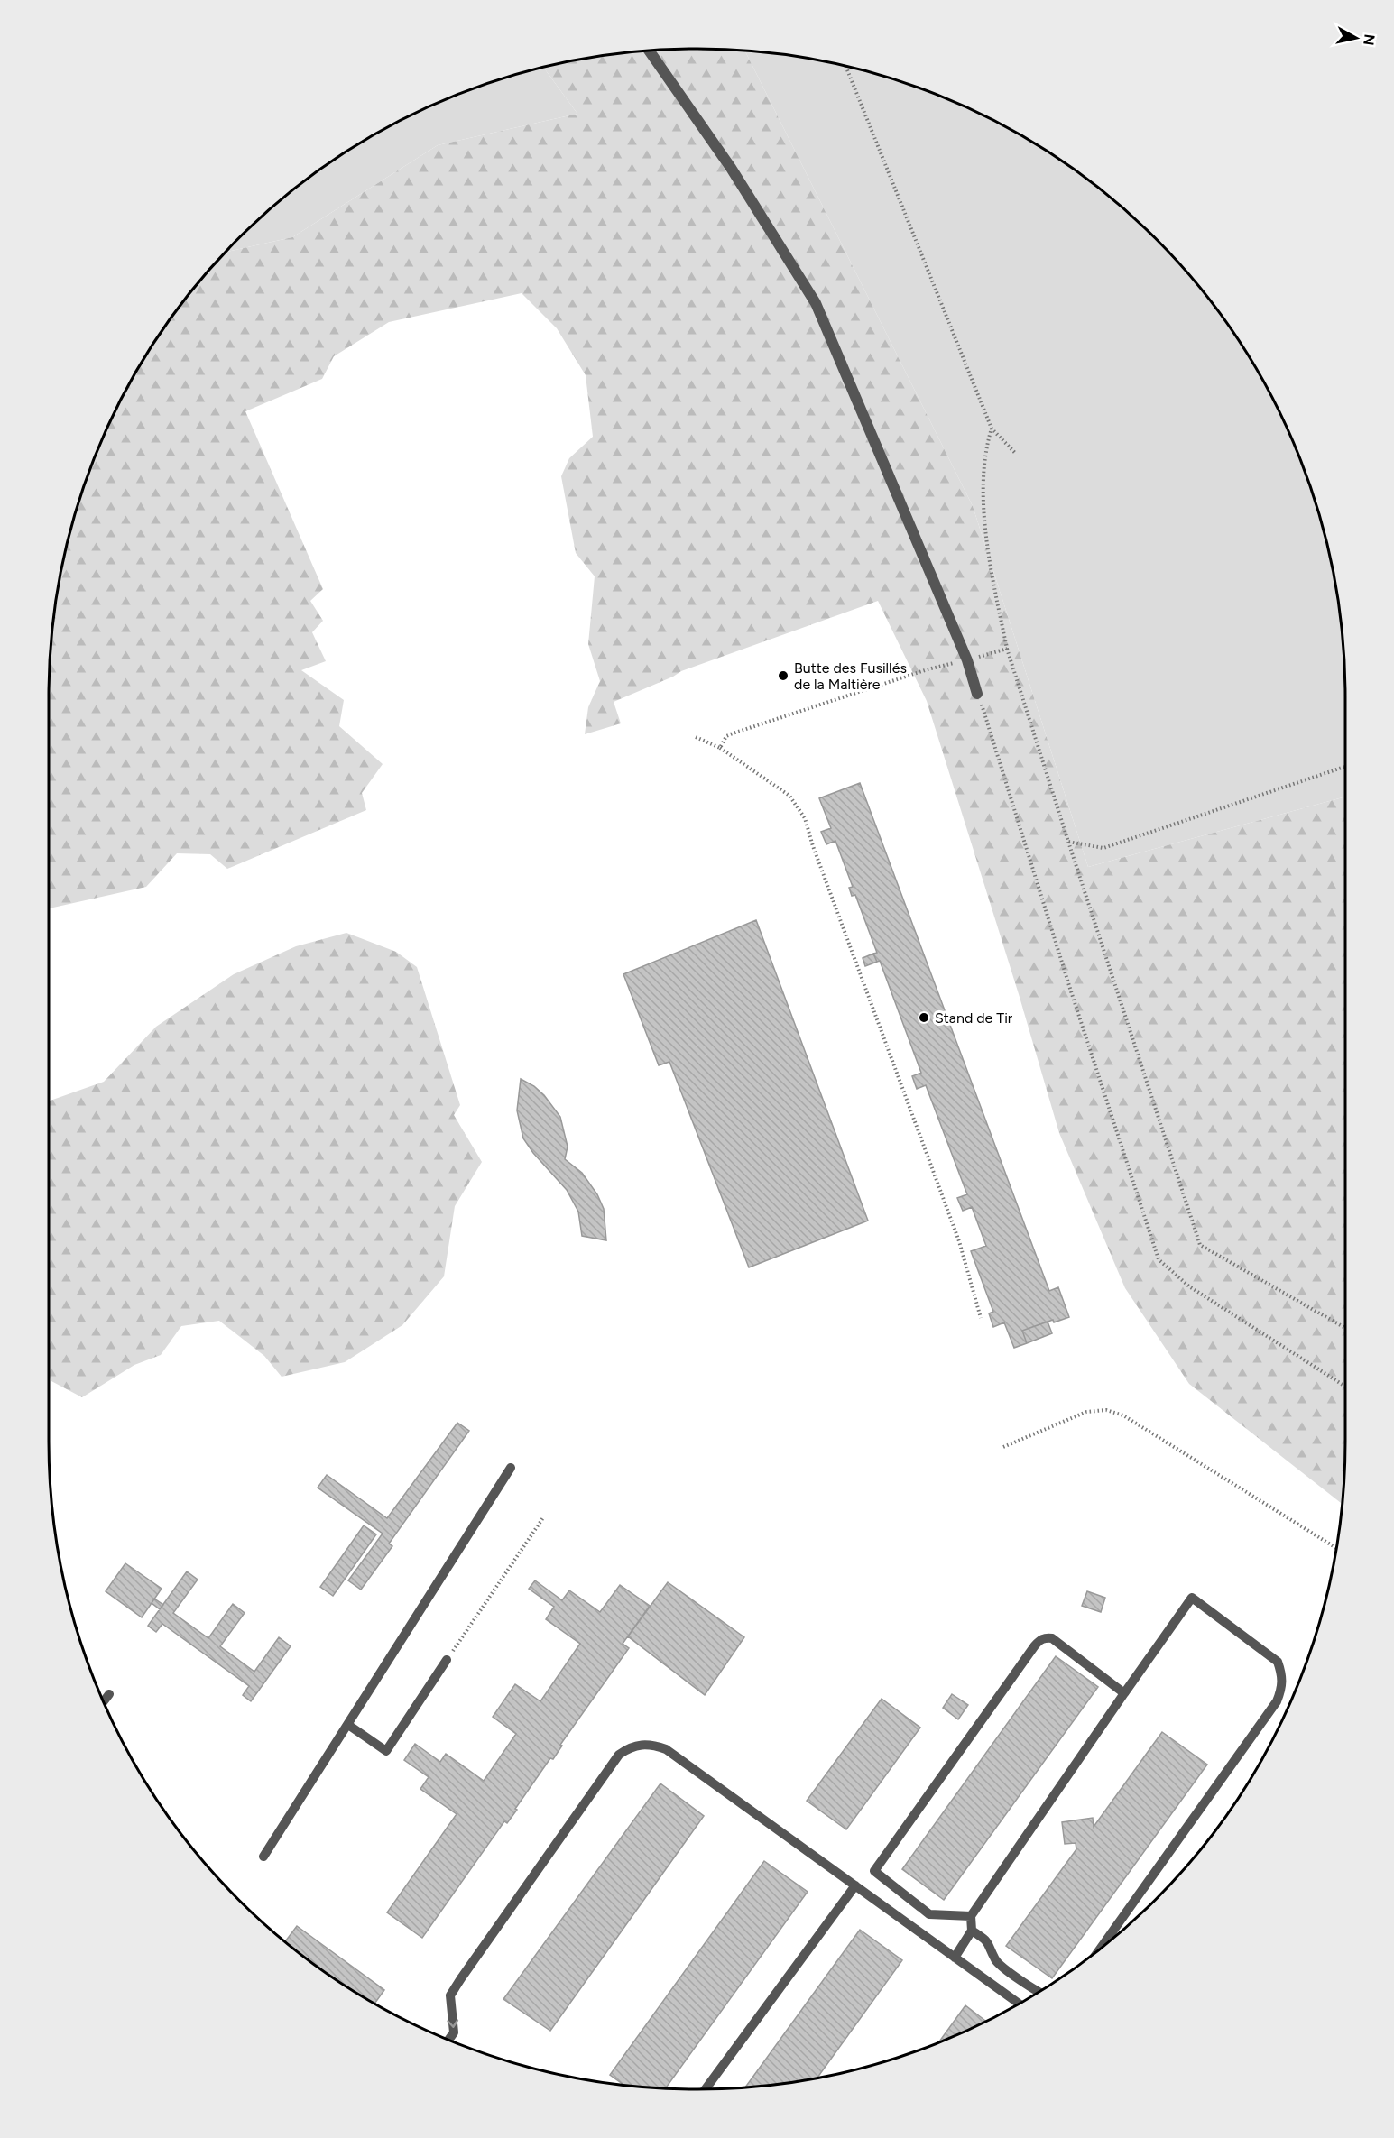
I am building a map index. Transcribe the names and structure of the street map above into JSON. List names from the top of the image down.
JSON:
{
  "places": ["Butte des Fusillés de la Maltière", "Stand de Tir"],
  "north": "right"
}
